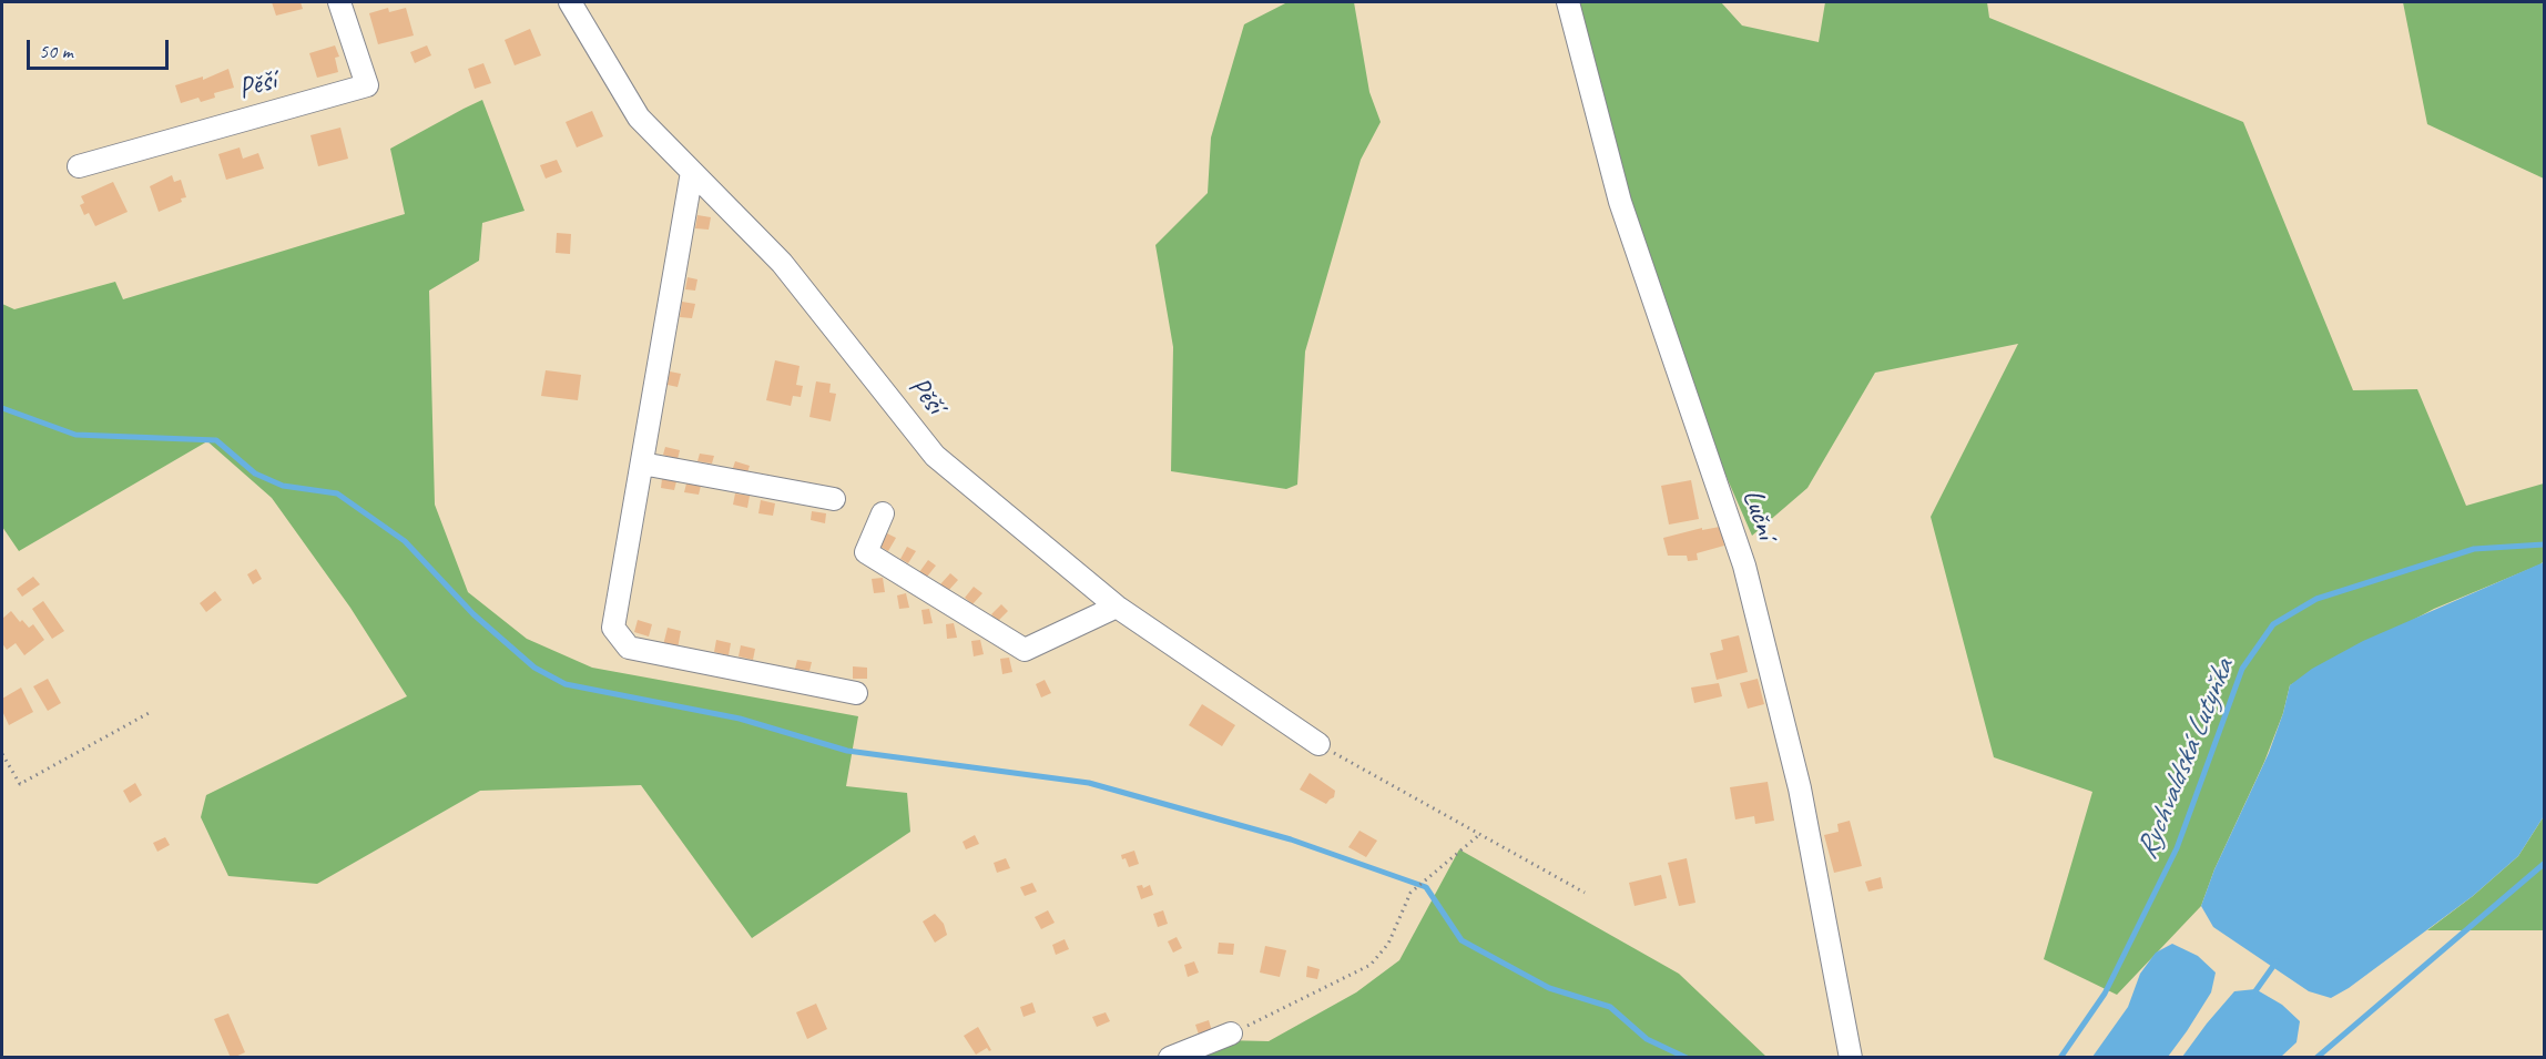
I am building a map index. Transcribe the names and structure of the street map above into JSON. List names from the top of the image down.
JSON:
{
  "streets": {
    "street": ["Pěší", "Luční"]
  },
  "water": ["Rychvaldská Lutyňka"],
  "scale_bar": "50 m"
}
